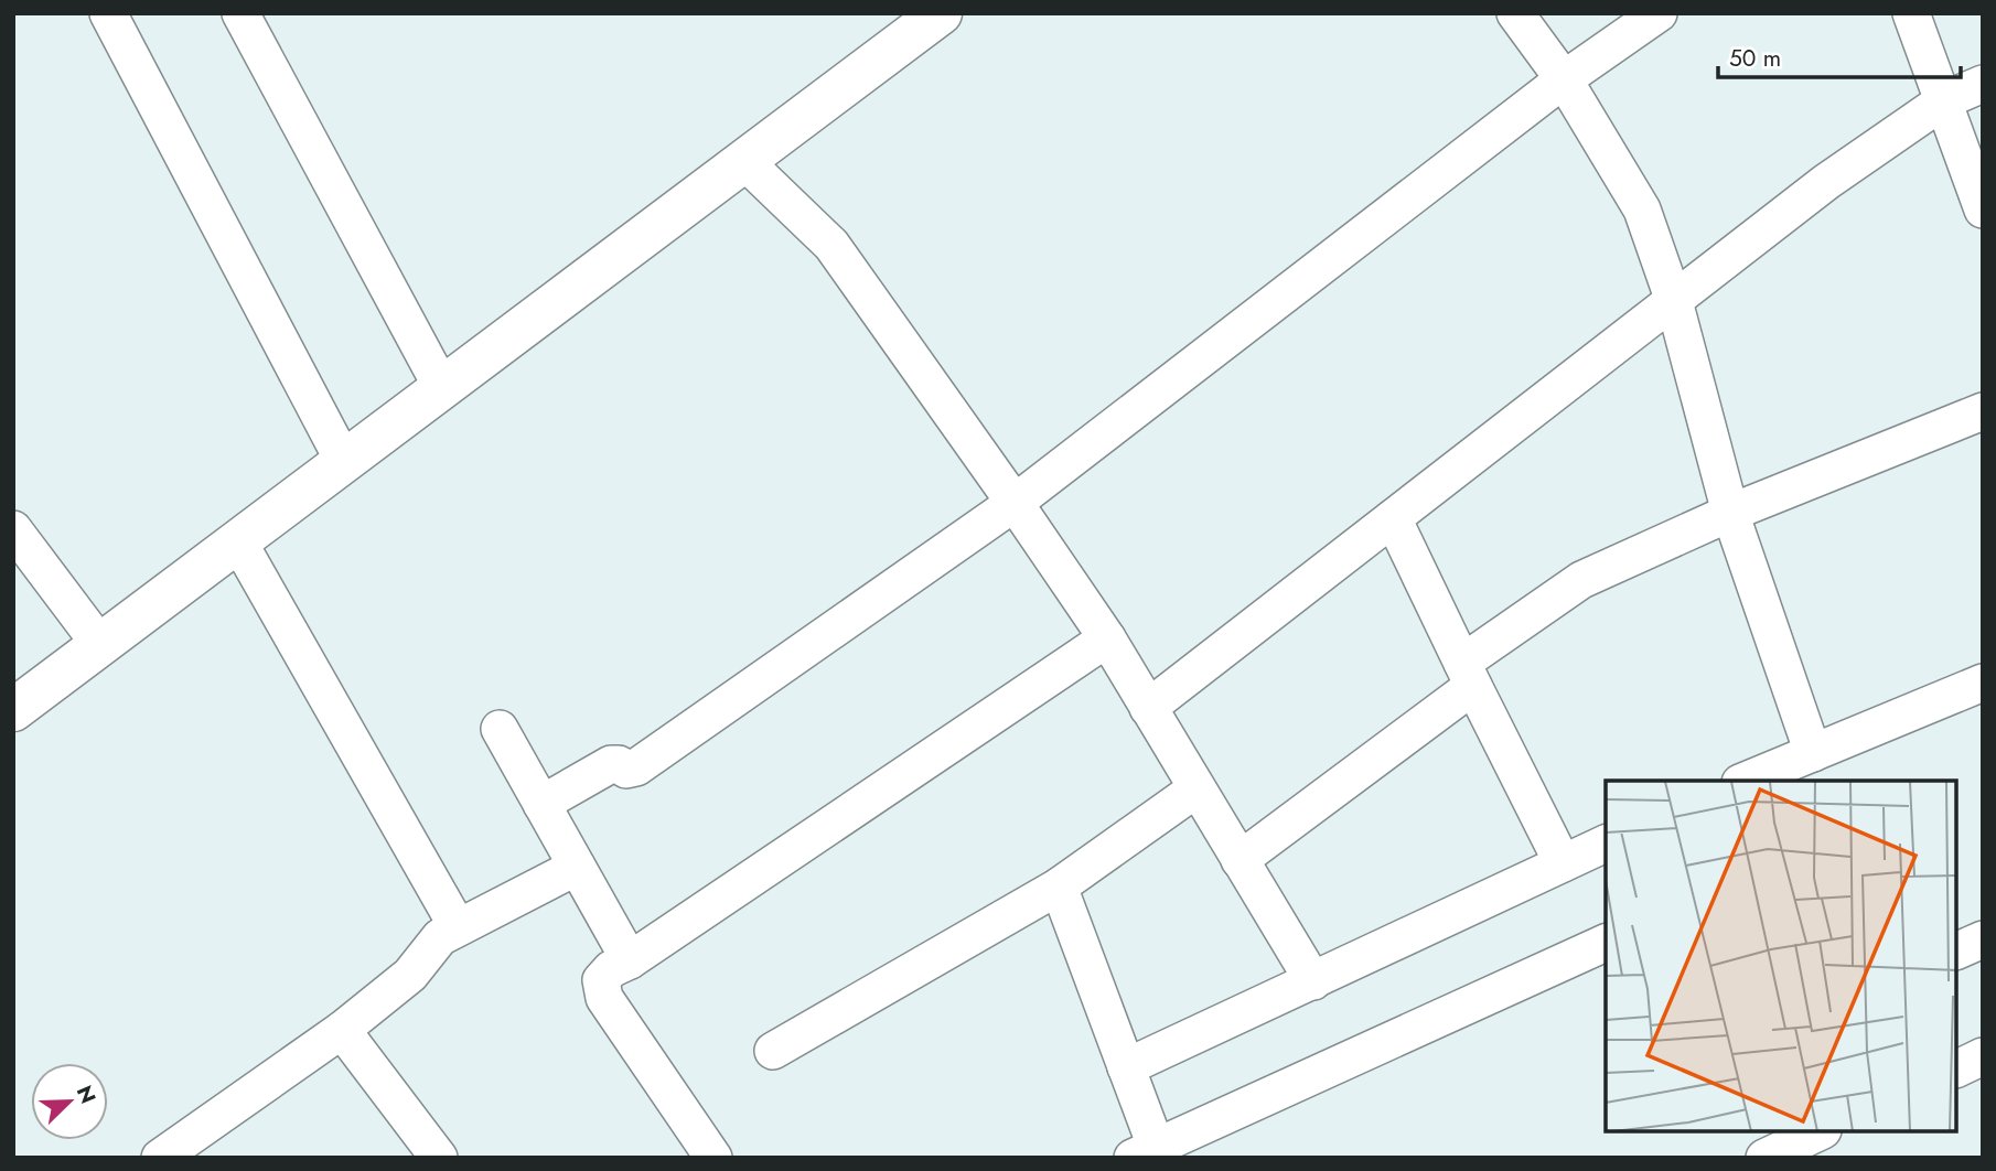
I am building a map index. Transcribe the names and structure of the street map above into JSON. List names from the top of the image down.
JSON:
{
  "scale_bar": "50 m",
  "north": "top right"
}
